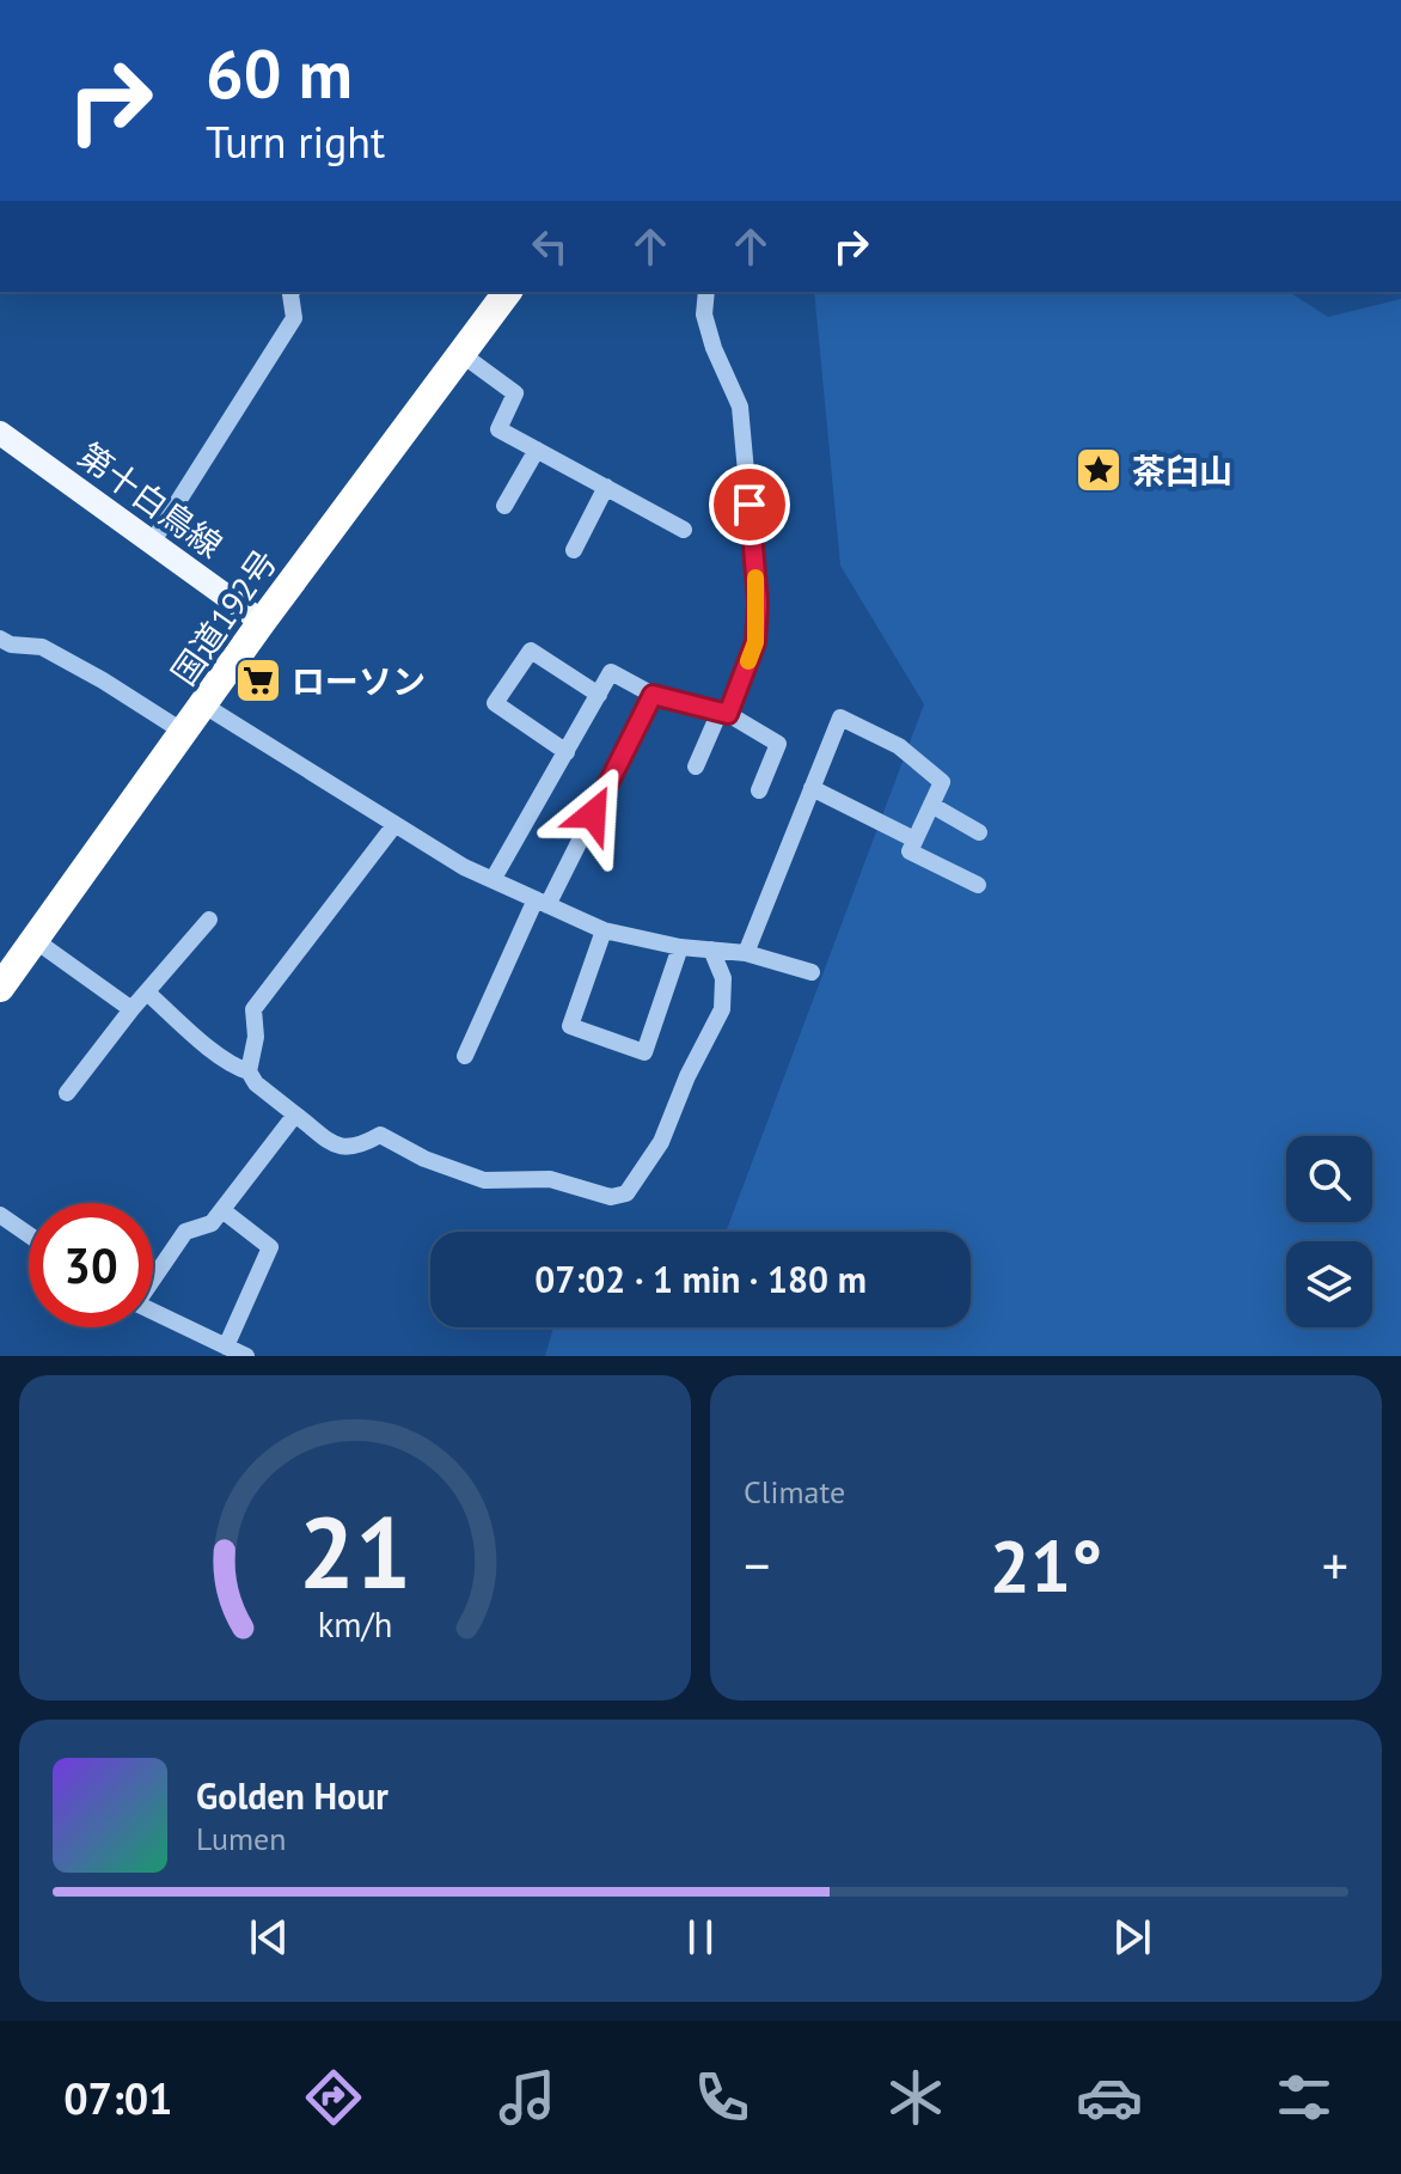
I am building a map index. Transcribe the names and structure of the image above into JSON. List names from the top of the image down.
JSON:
{
  "streets": {
    "highway": ["国道192号"],
    "main road": ["第十白鳥線"]
  },
  "crossings": [
    ["第十白鳥線", "国道192号"]
  ],
  "places": {
    "place": ["茶臼山"],
    "supermarket": ["ローソン"]
  },
  "page": {
    "turn": ["60 m", "Turn right"],
    "limit": "30",
    "trip": "07:02 · 1 min · 180 m",
    "tile": "Climate",
    "heat": ["−", "21°", "+"],
    "song": ["Golden Hour", "Lumen"],
    "tabs": "07:01",
    "gauge": ["21", "km/h"]
  }
}
